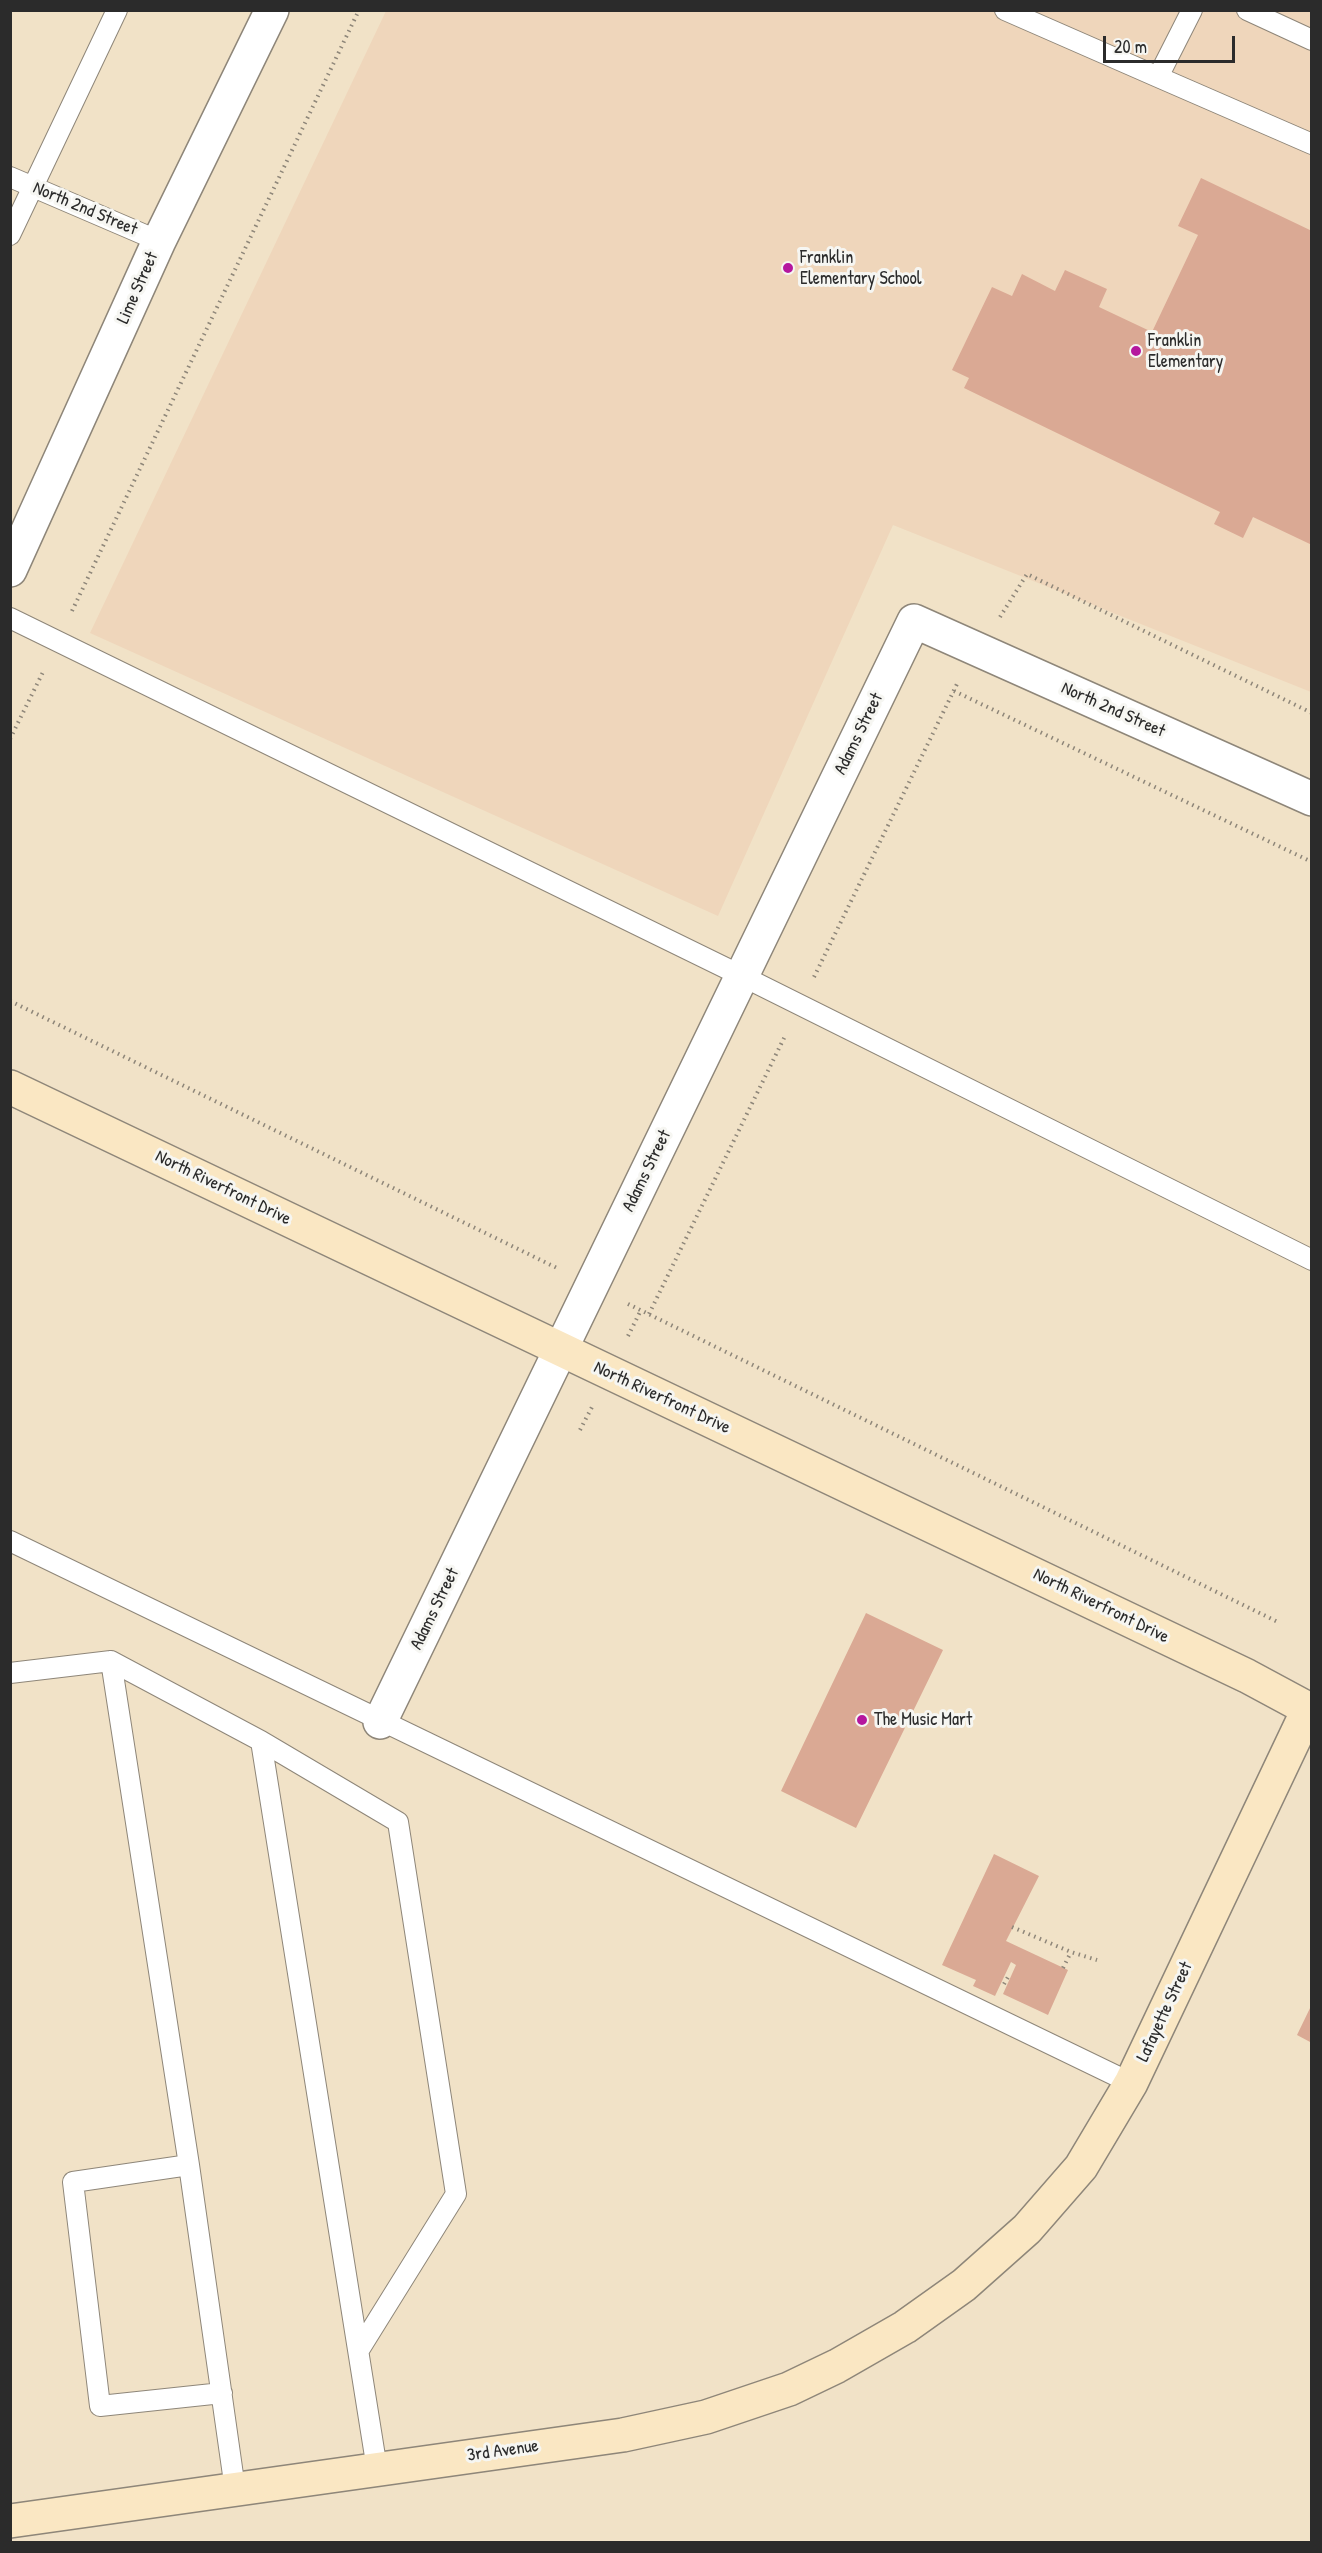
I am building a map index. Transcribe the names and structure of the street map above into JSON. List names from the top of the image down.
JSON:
{
  "streets": {
    "street": [
      "North 2nd Street",
      "Lime Street",
      "Adams Street",
      "North Riverfront Drive",
      "Lafayette Street",
      "3rd Avenue"
    ]
  },
  "crossings": [
    ["North 2nd Street", "Lime Street"],
    ["North 2nd Street", "Adams Street"],
    ["Adams Street", "North Riverfront Drive"],
    ["North Riverfront Drive", "Lafayette Street"],
    ["Lafayette Street", "3rd Avenue"]
  ],
  "places": ["Franklin Elementary School", "Franklin Elementary", "The Music Mart"],
  "scale_bar": "20 m"
}
